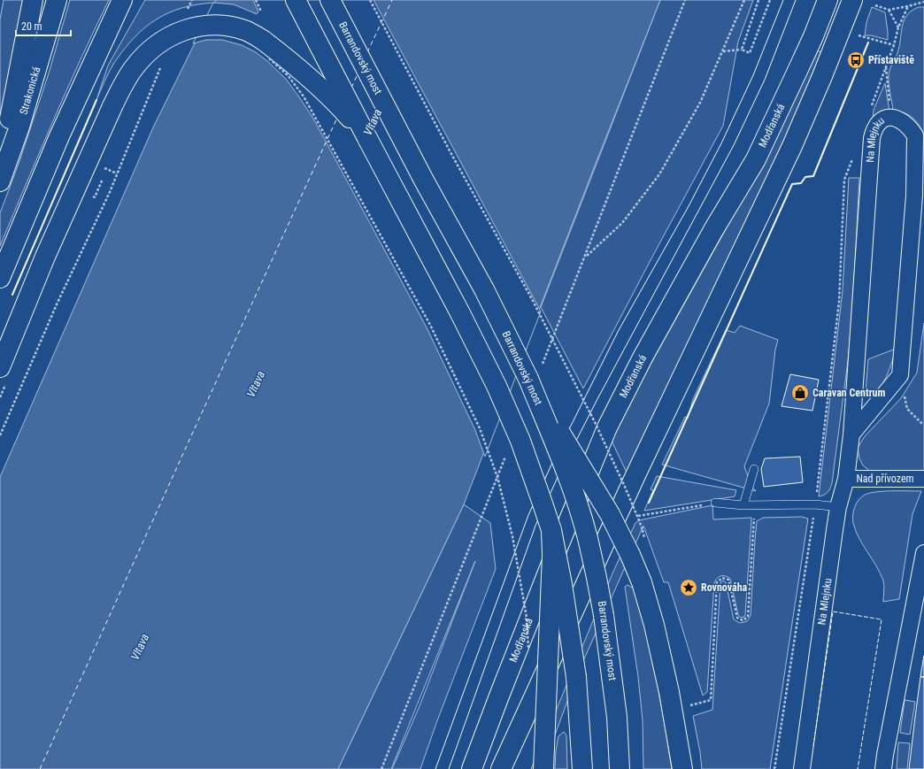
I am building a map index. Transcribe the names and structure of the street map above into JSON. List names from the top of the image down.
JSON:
{
  "streets": {
    "main road": ["Barrandovský most", "Strakonická", "Modřanská"],
    "street": ["Na Mlejnku", "Nad přívozem"]
  },
  "crossings": [
    ["Na Mlejnku", "Nad přívozem"]
  ],
  "water": ["Vltava"],
  "places": {
    "bus stop": ["Přístaviště"],
    "shop": ["Caravan Centrum"],
    "place": ["Rovnováha"]
  },
  "scale_bar": "20 m"
}
